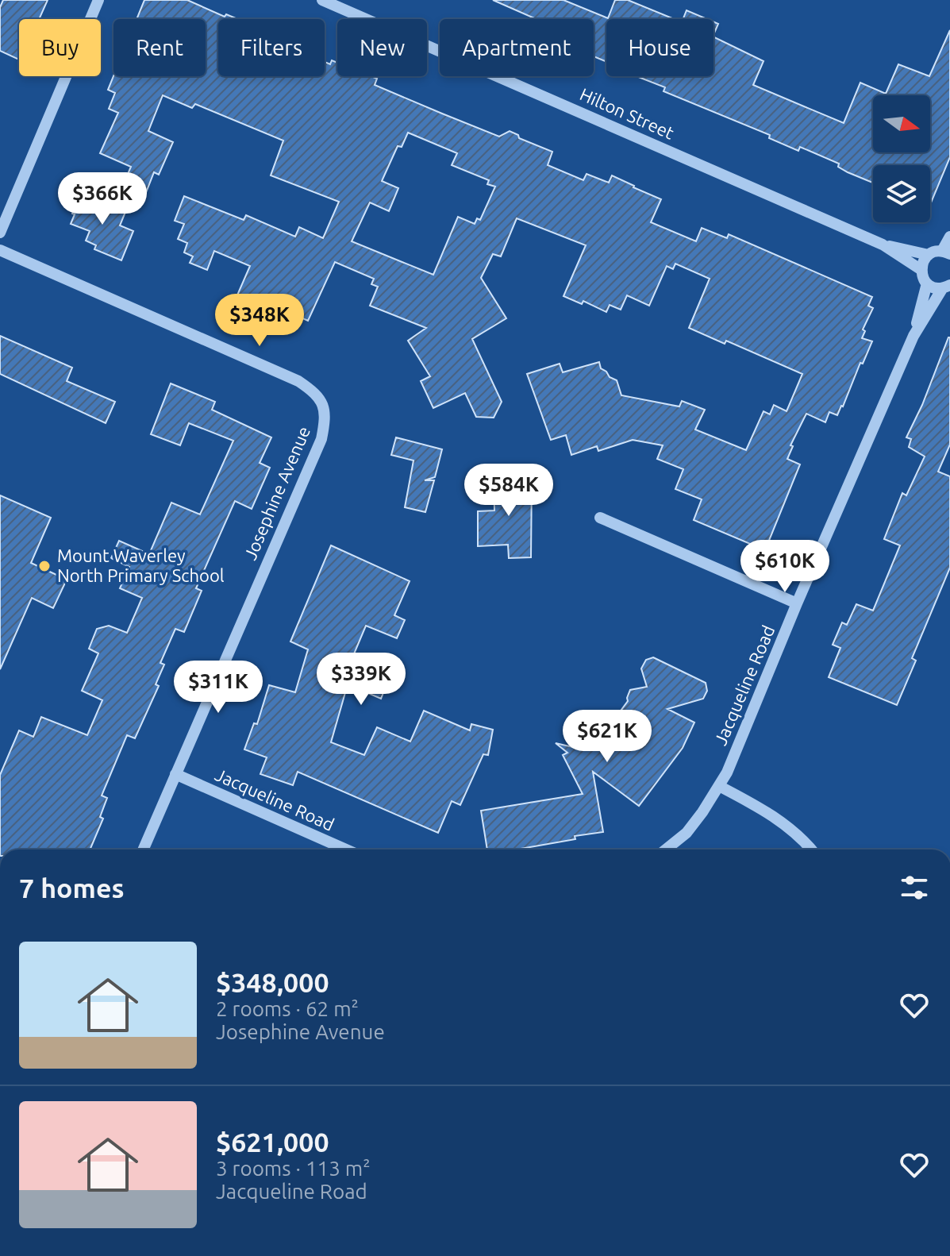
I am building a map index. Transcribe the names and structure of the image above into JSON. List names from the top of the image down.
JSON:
{
  "streets": {
    "street": ["Hilton Street", "Josephine Avenue", "Jacqueline Road"]
  },
  "crossings": [
    ["Josephine Avenue", "Jacqueline Road"]
  ],
  "places": ["Mount Waverley North Primary School"],
  "north": "right",
  "page": {
    "chip": [
      "Buy",
      "Rent",
      "Filters",
      "New",
      "Apartment",
      "House"
    ],
    "price": [
      "$366K",
      "$348K",
      "$584K",
      "$610K",
      "$339K",
      "$311K",
      "$621K"
    ],
    "heading": "7 homes",
    "list": [
      {
        "name": "$348,000",
        "note": "2 rooms · 62 m² · Josephine Avenue"
      },
      {
        "name": "$621,000",
        "note": "3 rooms · 113 m² · Jacqueline Road"
      }
    ]
  }
}
